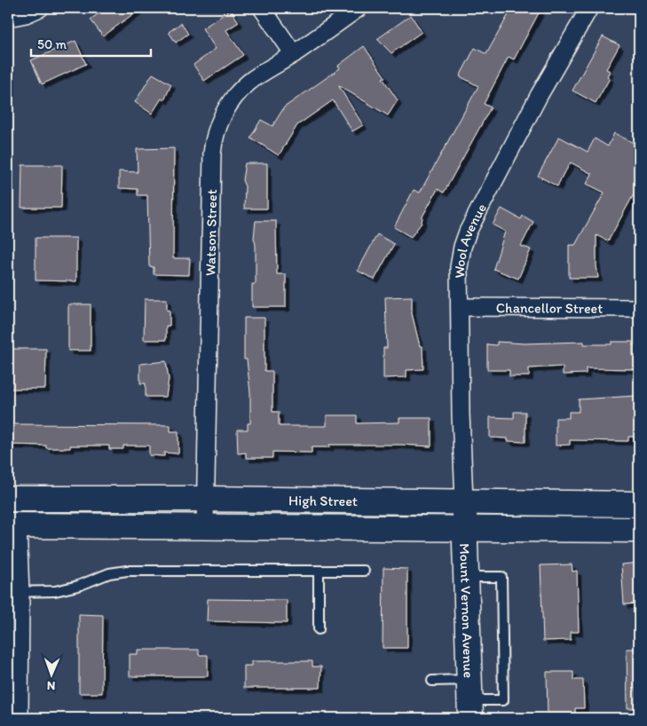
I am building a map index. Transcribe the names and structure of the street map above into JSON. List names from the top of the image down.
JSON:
{
  "streets": {
    "main road": ["High Street", "Mount Vernon Avenue"],
    "street": ["Watson Street", "Wool Avenue", "Chancellor Street"]
  },
  "crossings": [
    ["Watson Street", "High Street"],
    ["Wool Avenue", "Chancellor Street"],
    ["Wool Avenue", "High Street"],
    ["Wool Avenue", "Mount Vernon Avenue"],
    ["High Street", "Mount Vernon Avenue"]
  ],
  "scale_bar": "50 m",
  "north": "bottom"
}
